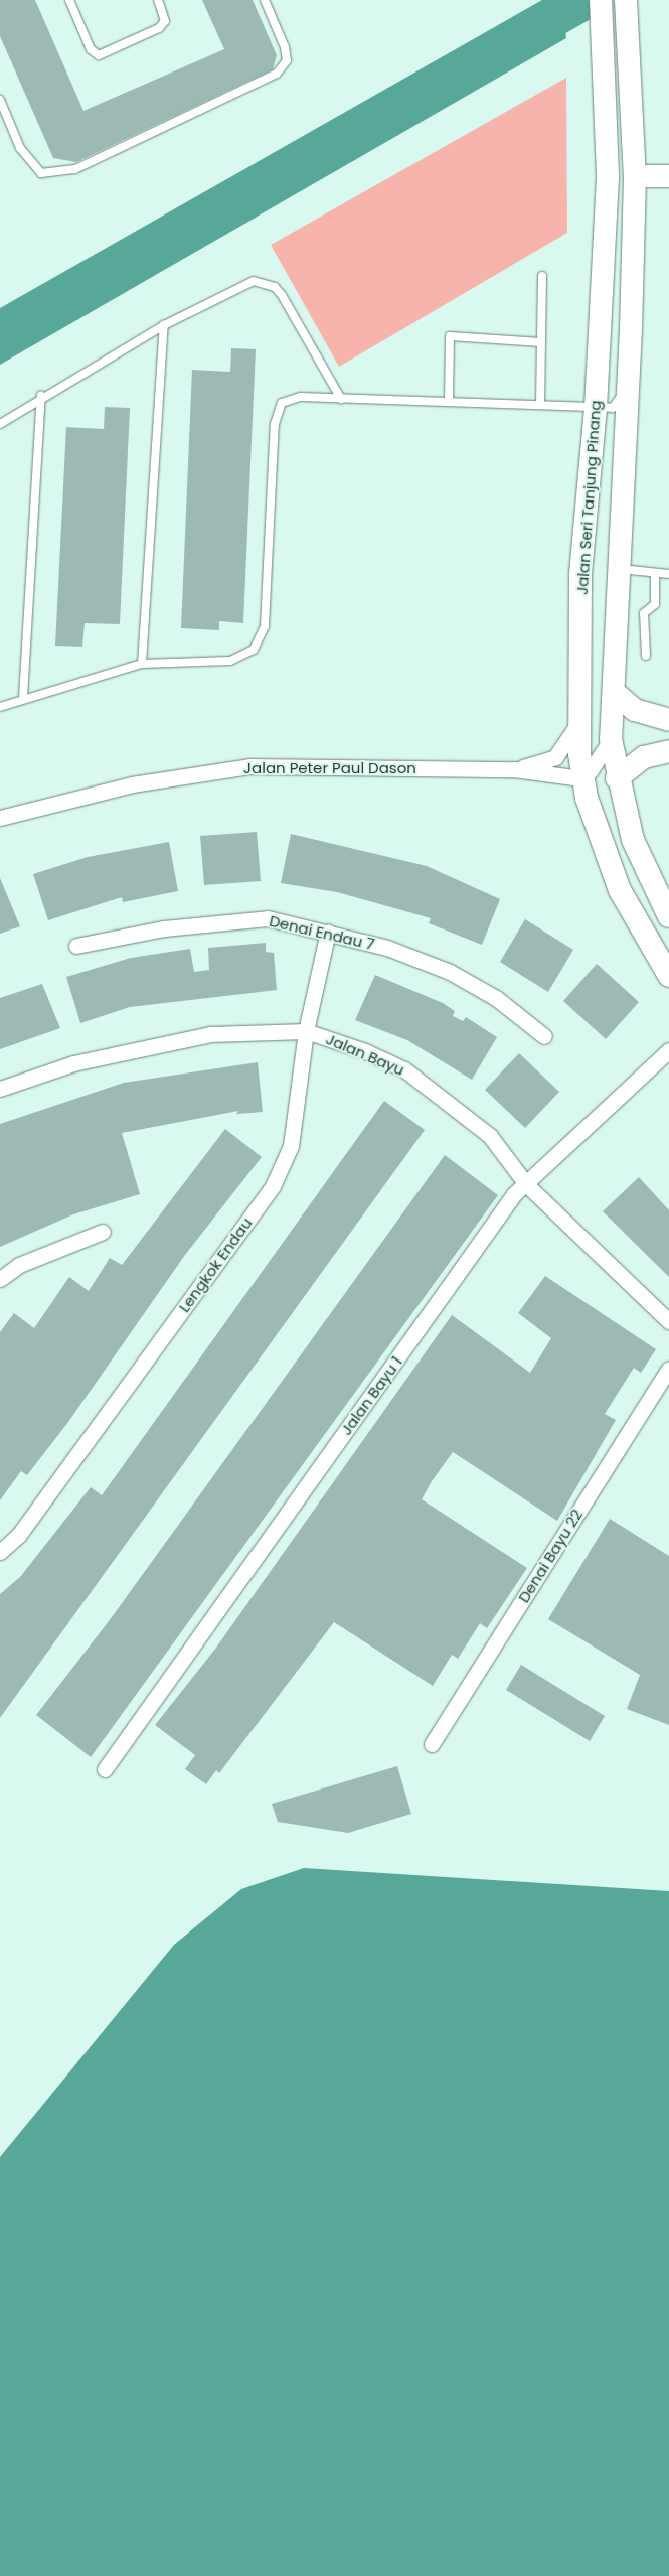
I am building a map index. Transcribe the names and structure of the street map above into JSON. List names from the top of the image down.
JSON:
{
  "streets": {
    "main road": ["Jalan Seri Tanjung Pinang"],
    "street": [
      "Jalan Peter Paul Dason",
      "Denai Endau 7",
      "Jalan Bayu",
      "Lengkok Endau",
      "Jalan Bayu 1",
      "Denai Bayu 22"
    ]
  },
  "crossings": [
    ["Jalan Seri Tanjung Pinang", "Jalan Peter Paul Dason"],
    ["Denai Endau 7", "Lengkok Endau"],
    ["Jalan Bayu", "Lengkok Endau"],
    ["Jalan Bayu", "Jalan Bayu 1"]
  ]
}
